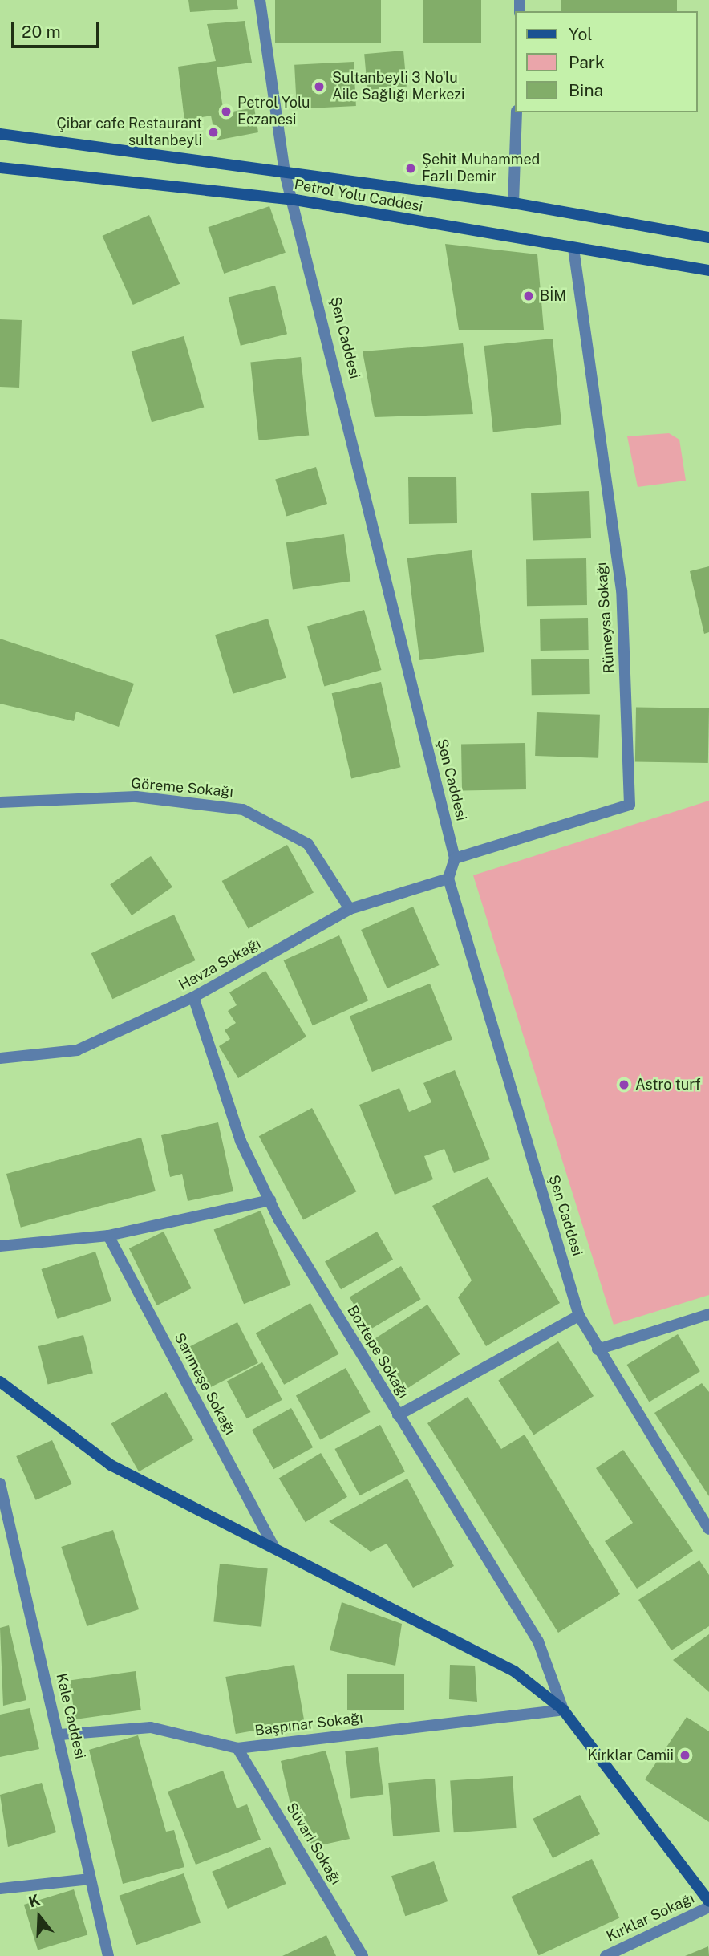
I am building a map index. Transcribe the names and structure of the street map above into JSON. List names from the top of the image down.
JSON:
{
  "streets": {
    "main road": ["Petrol Yolu Caddesi"],
    "street": [
      "Şen Caddesi",
      "Rümeysa Sokağı",
      "Göreme Sokağı",
      "Havza Sokağı",
      "Boztepe Sokağı",
      "Sarımeşe Sokağı",
      "Kale Caddesi",
      "Başpınar Sokağı",
      "Süvari Sokağı",
      "Kırklar Sokağı"
    ]
  },
  "crossings": [
    ["Petrol Yolu Caddesi", "Şen Caddesi"],
    ["Petrol Yolu Caddesi", "Rümeysa Sokağı"],
    ["Şen Caddesi", "Rümeysa Sokağı"],
    ["Şen Caddesi", "Havza Sokağı"],
    ["Göreme Sokağı", "Havza Sokağı"],
    ["Havza Sokağı", "Boztepe Sokağı"],
    ["Boztepe Sokağı", "Başpınar Sokağı"],
    ["Kale Caddesi", "Başpınar Sokağı"],
    ["Başpınar Sokağı", "Süvari Sokağı"]
  ],
  "places": [
    "Sultanbeyli 3 No'lu Aile Sağlığı Merkezi",
    "Petrol Yolu Eczanesi",
    "Çibar cafe Restaurant sultanbeyli",
    "Şehit Muhammed Fazlı Demir",
    "BİM",
    "Astro turf",
    "Kırklar Camii"
  ],
  "legend": ["Yol", "Park", "Bina"],
  "scale_bar": "20 m",
  "north": "top"
}
